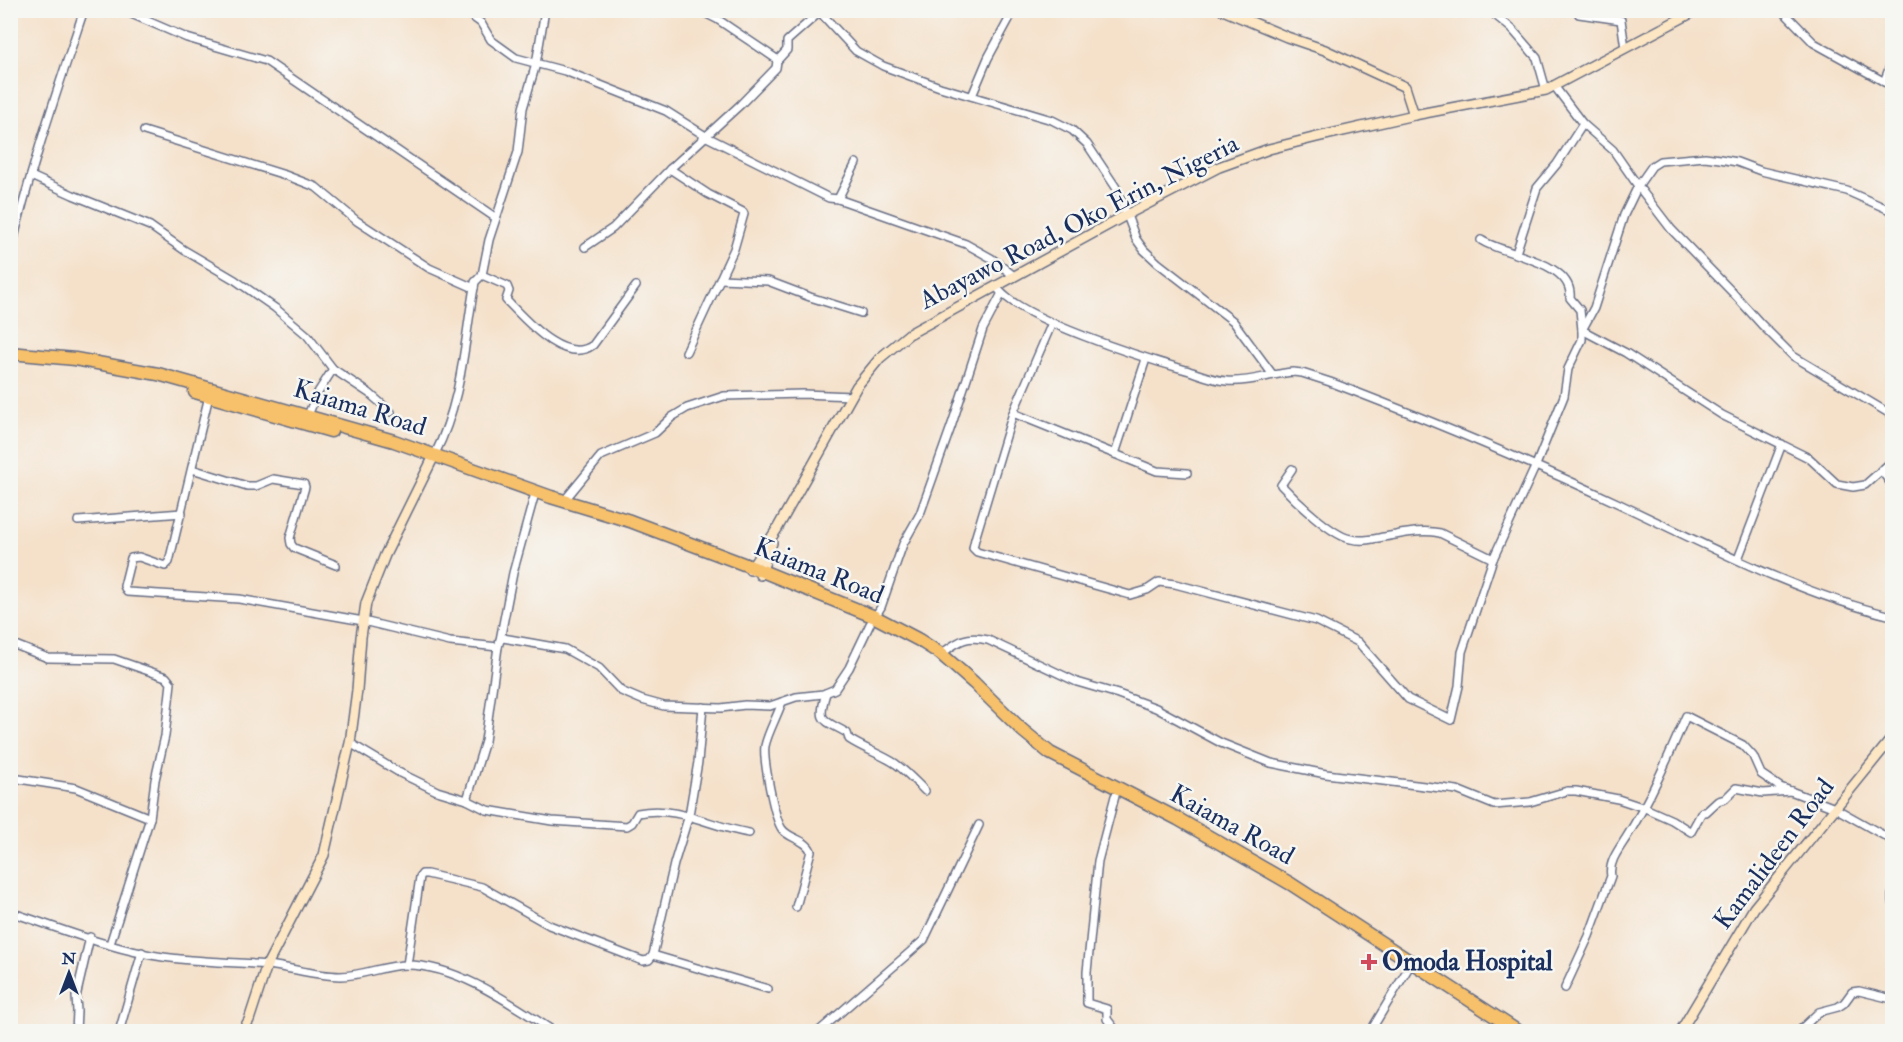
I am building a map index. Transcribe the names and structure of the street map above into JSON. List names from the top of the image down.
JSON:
{
  "streets": {
    "highway": ["Kaiama Road"],
    "street": ["Abayawo Road, Oko Erin, Nigeria", "Kamalideen Road"]
  },
  "crossings": [
    ["Abayawo Road, Oko Erin, Nigeria", "Kaiama Road"]
  ],
  "places": {
    "health": ["Omoda Hospital"]
  },
  "north": "top"
}
